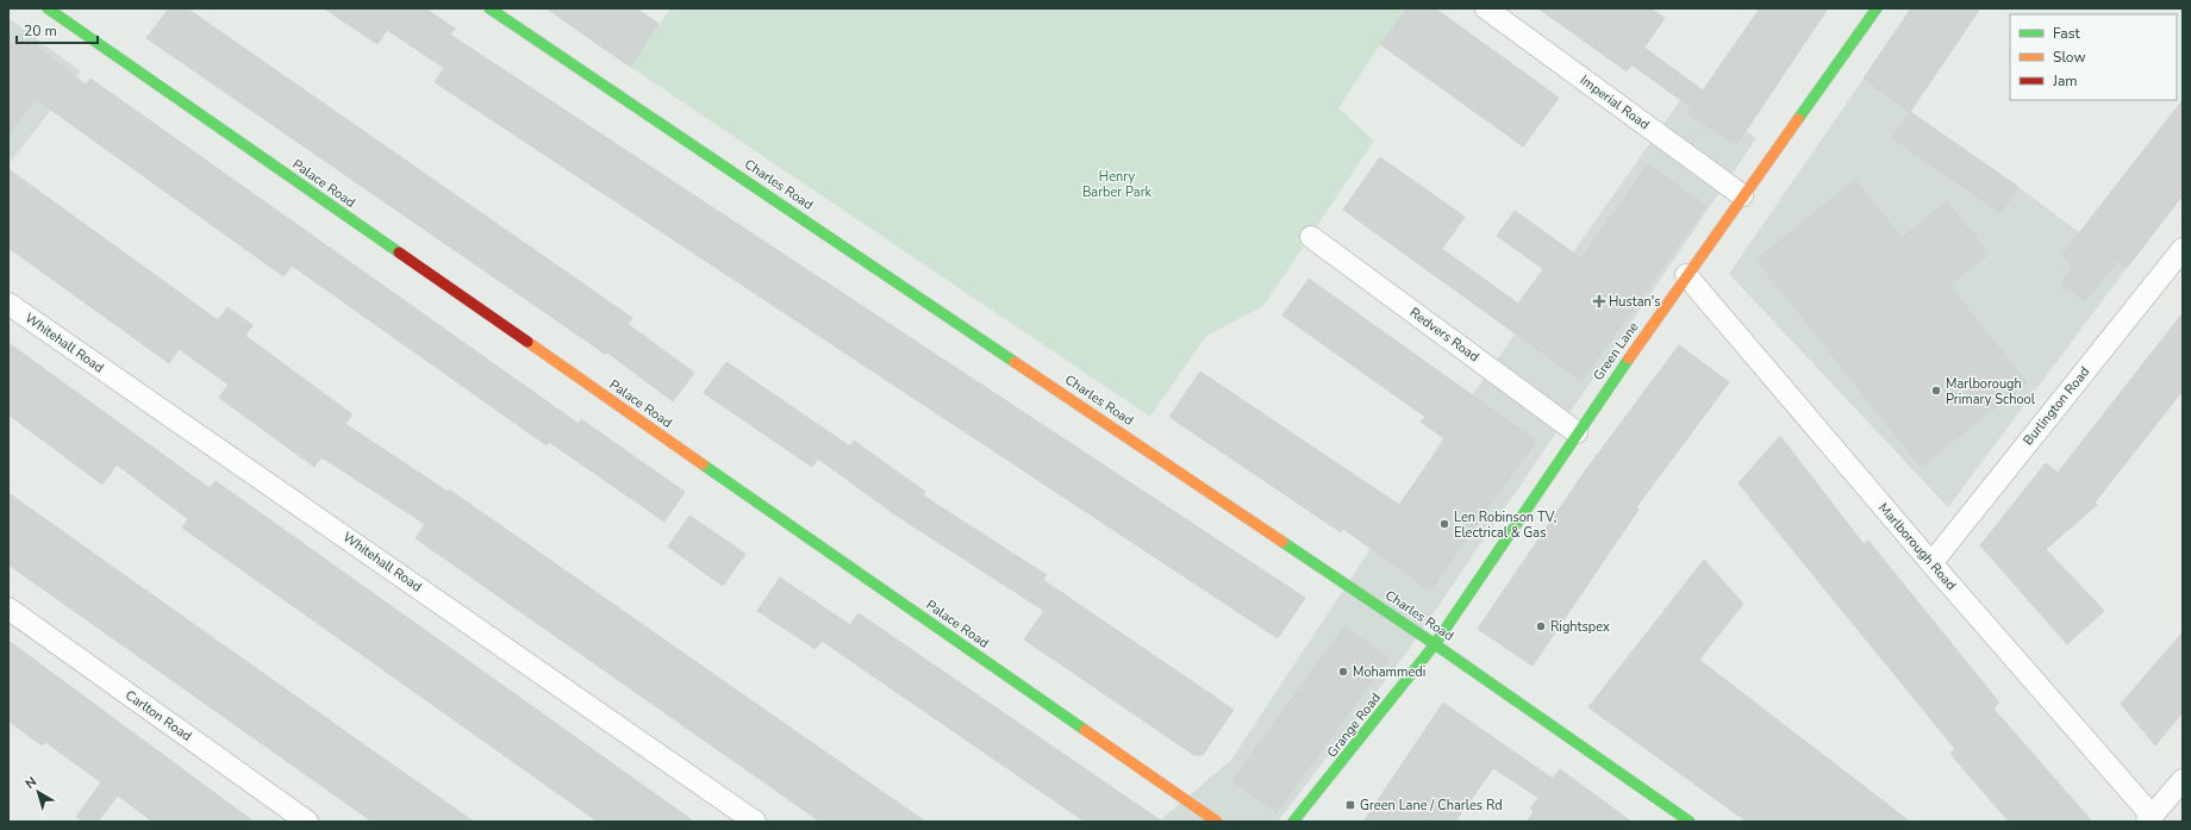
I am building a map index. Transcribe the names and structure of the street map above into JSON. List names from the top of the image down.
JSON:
{
  "streets": {
    "street": [
      "Imperial Road",
      "Palace Road",
      "Charles Road",
      "Redvers Road",
      "Whitehall Road",
      "Green Lane",
      "Burlington Road",
      "Marlborough Road",
      "Carlton Road",
      "Grange Road"
    ]
  },
  "crossings": [
    ["Imperial Road", "Green Lane"],
    ["Charles Road", "Green Lane"],
    ["Charles Road", "Grange Road"],
    ["Redvers Road", "Green Lane"],
    ["Green Lane", "Marlborough Road"],
    ["Green Lane", "Grange Road"],
    ["Burlington Road", "Marlborough Road"]
  ],
  "parks": ["Henry Barber Park"],
  "places": {
    "health": ["Hustan's"],
    "other": [
      "Marlborough Primary School",
      "Len Robinson TV, Electrical & Gas",
      "Rightspex",
      "Mohammedi"
    ],
    "transit": ["Green Lane / Charles Rd"]
  },
  "legend": ["Fast", "Slow", "Jam"],
  "scale_bar": "20 m",
  "north": "top left"
}
